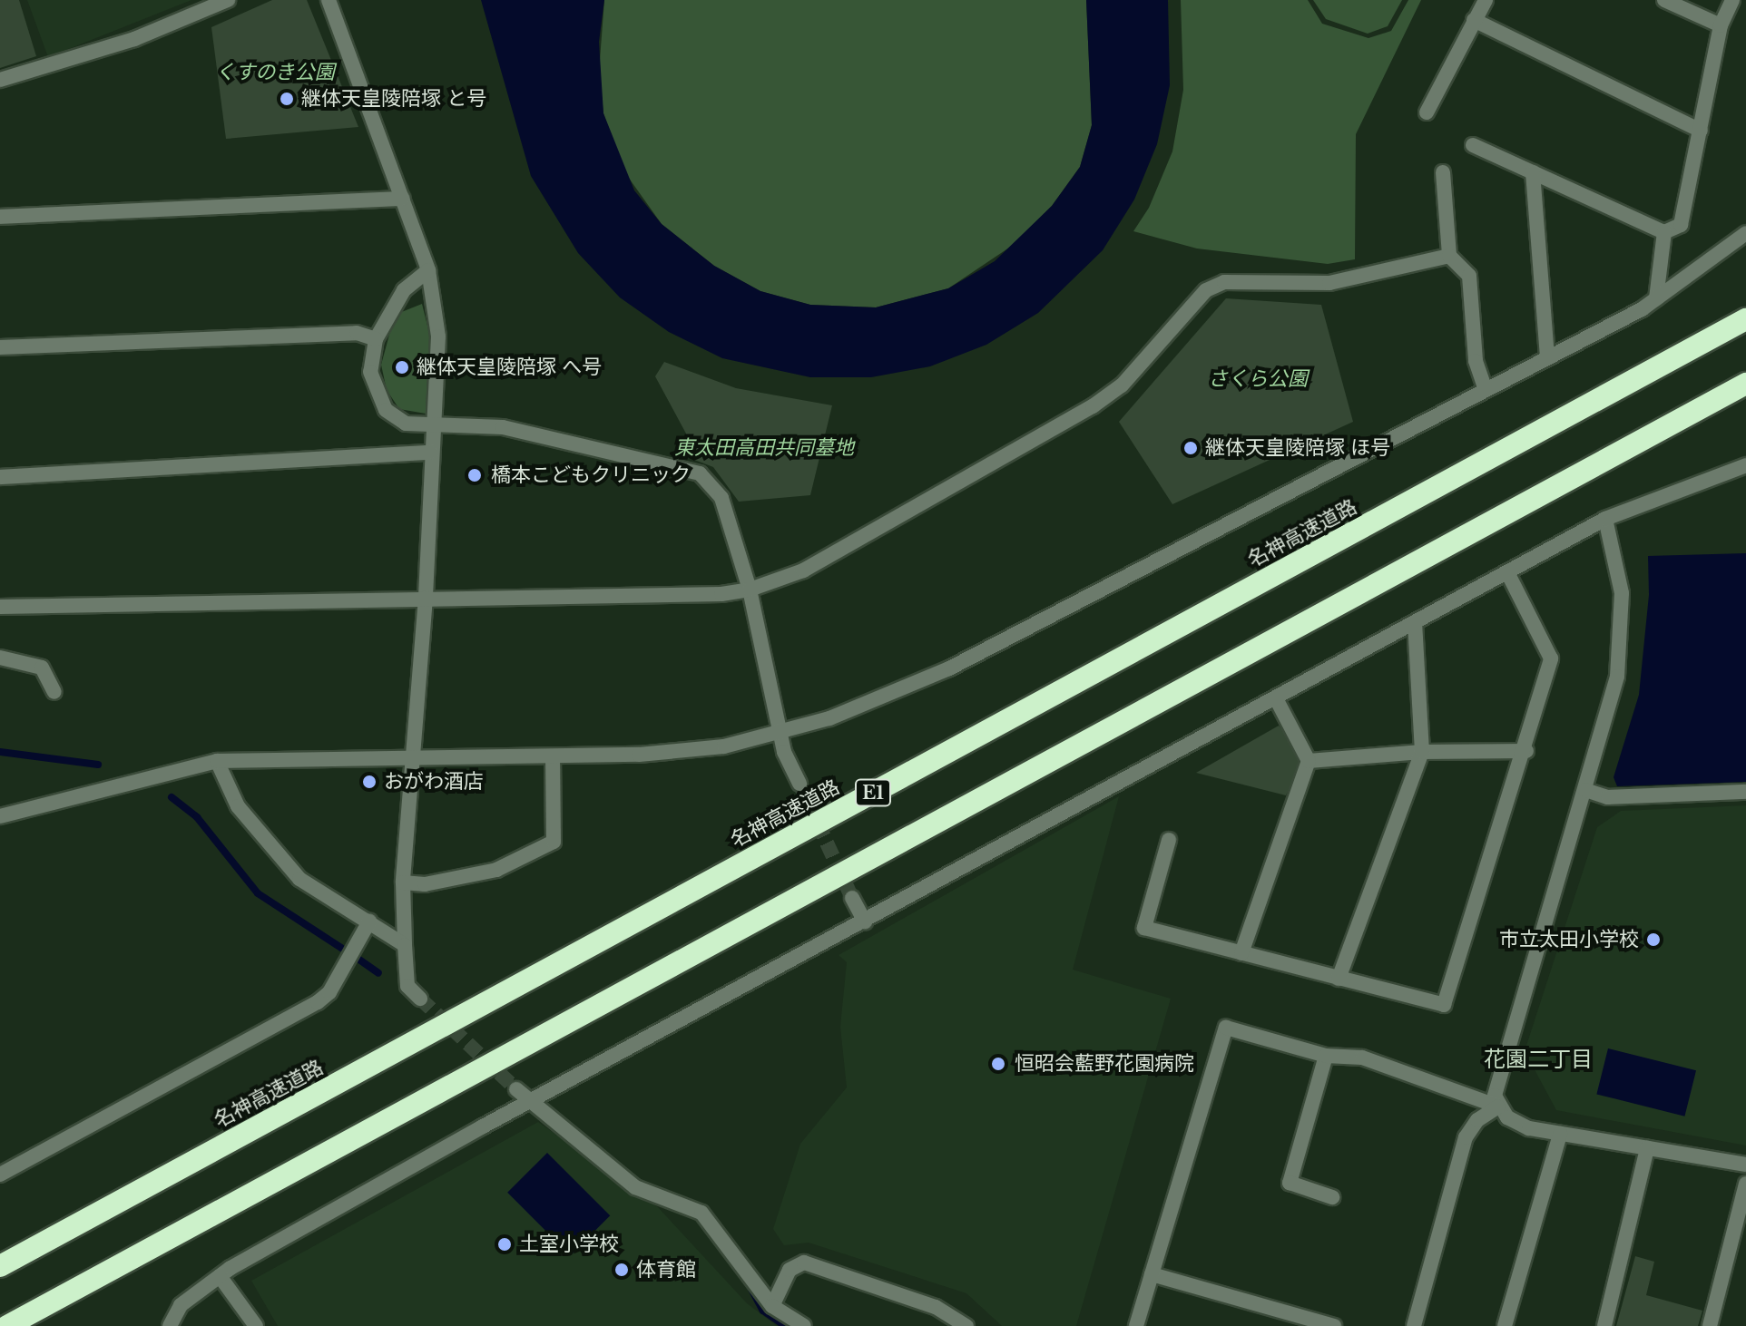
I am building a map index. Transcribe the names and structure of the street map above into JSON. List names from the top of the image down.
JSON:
{
  "streets": {
    "highway": ["名神高速道路", "E1"]
  },
  "districts": ["花園二丁目"],
  "parks": ["くすのき公園", "さくら公園", "東太田高田共同墓地"],
  "places": [
    "継体天皇陵陪塚 と号",
    "継体天皇陵陪塚 へ号",
    "継体天皇陵陪塚 ほ号",
    "橋本こどもクリニック",
    "おがわ酒店",
    "市立太田小学校",
    "恒昭会藍野花園病院",
    "土室小学校",
    "体育館"
  ]
}
